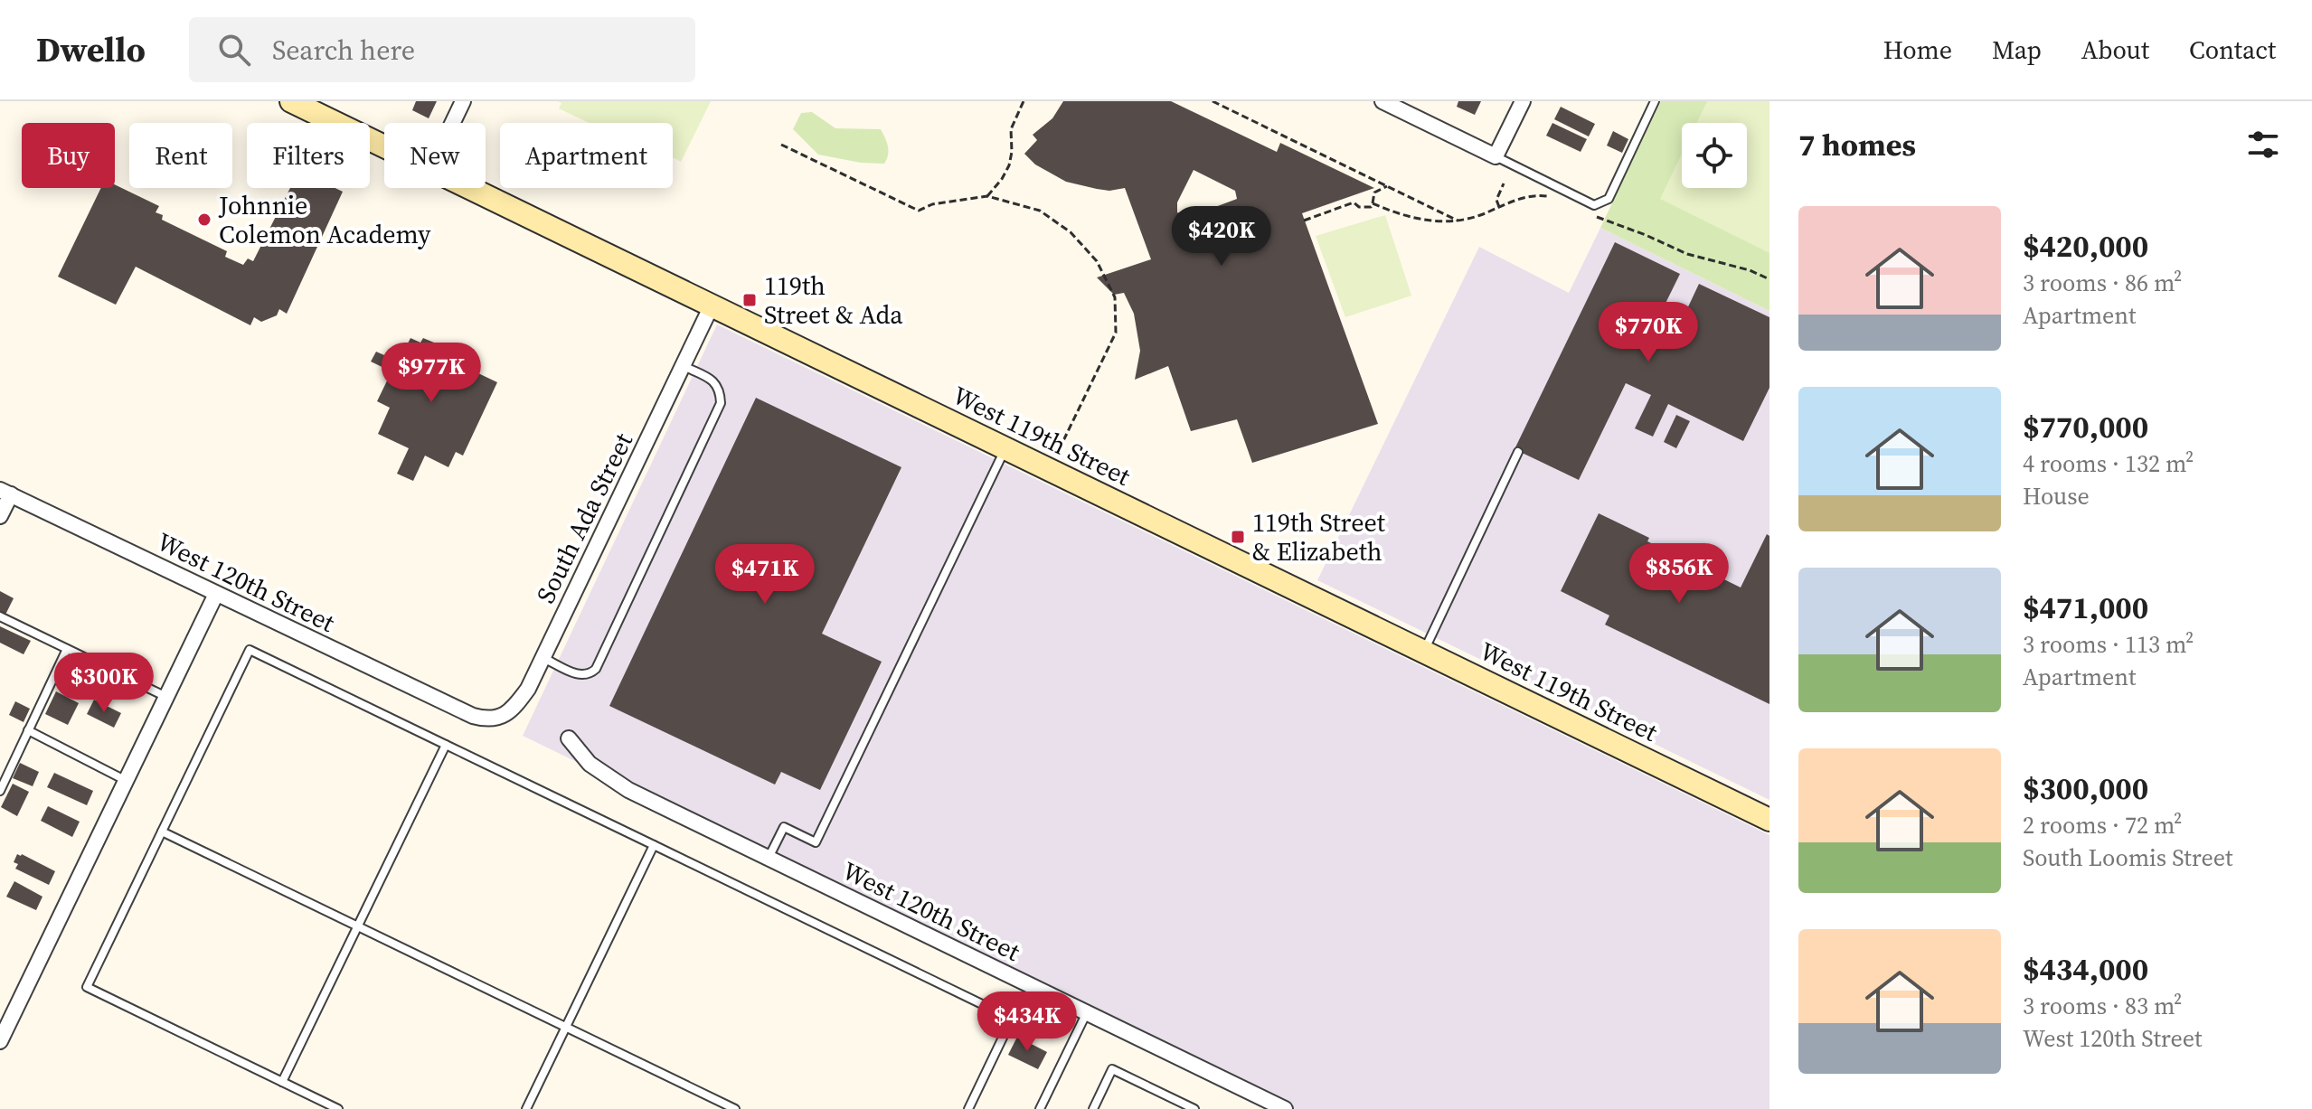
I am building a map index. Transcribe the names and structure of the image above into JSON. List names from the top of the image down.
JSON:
{
  "streets": {
    "street": ["West 119th Street", "South Ada Street", "West 120th Street"]
  },
  "crossings": [
    ["West 119th Street", "South Ada Street"],
    ["South Ada Street", "West 120th Street"]
  ],
  "places": {
    "other": ["Johnnie Colemon Academy"],
    "transit": ["119th Street & Ada", "119th Street & Elizabeth"]
  },
  "page": {
    "header": "Dwello",
    "search": "Search here",
    "nav": [
      "Home",
      "Map",
      "About",
      "Contact"
    ],
    "heading": "7 homes",
    "chip": [
      "Buy",
      "Rent",
      "Filters",
      "New",
      "Apartment"
    ],
    "list": [
      {
        "name": "$420,000",
        "note": "3 rooms · 86 m² · Apartment"
      },
      {
        "name": "$770,000",
        "note": "4 rooms · 132 m² · House"
      },
      {
        "name": "$471,000",
        "note": "3 rooms · 113 m² · Apartment"
      },
      {
        "name": "$300,000",
        "note": "2 rooms · 72 m² · South Loomis Street"
      },
      {
        "name": "$434,000",
        "note": "3 rooms · 83 m² · West 120th Street"
      }
    ],
    "price": [
      "$420K",
      "$770K",
      "$977K",
      "$856K",
      "$471K",
      "$300K",
      "$434K"
    ]
  }
}
